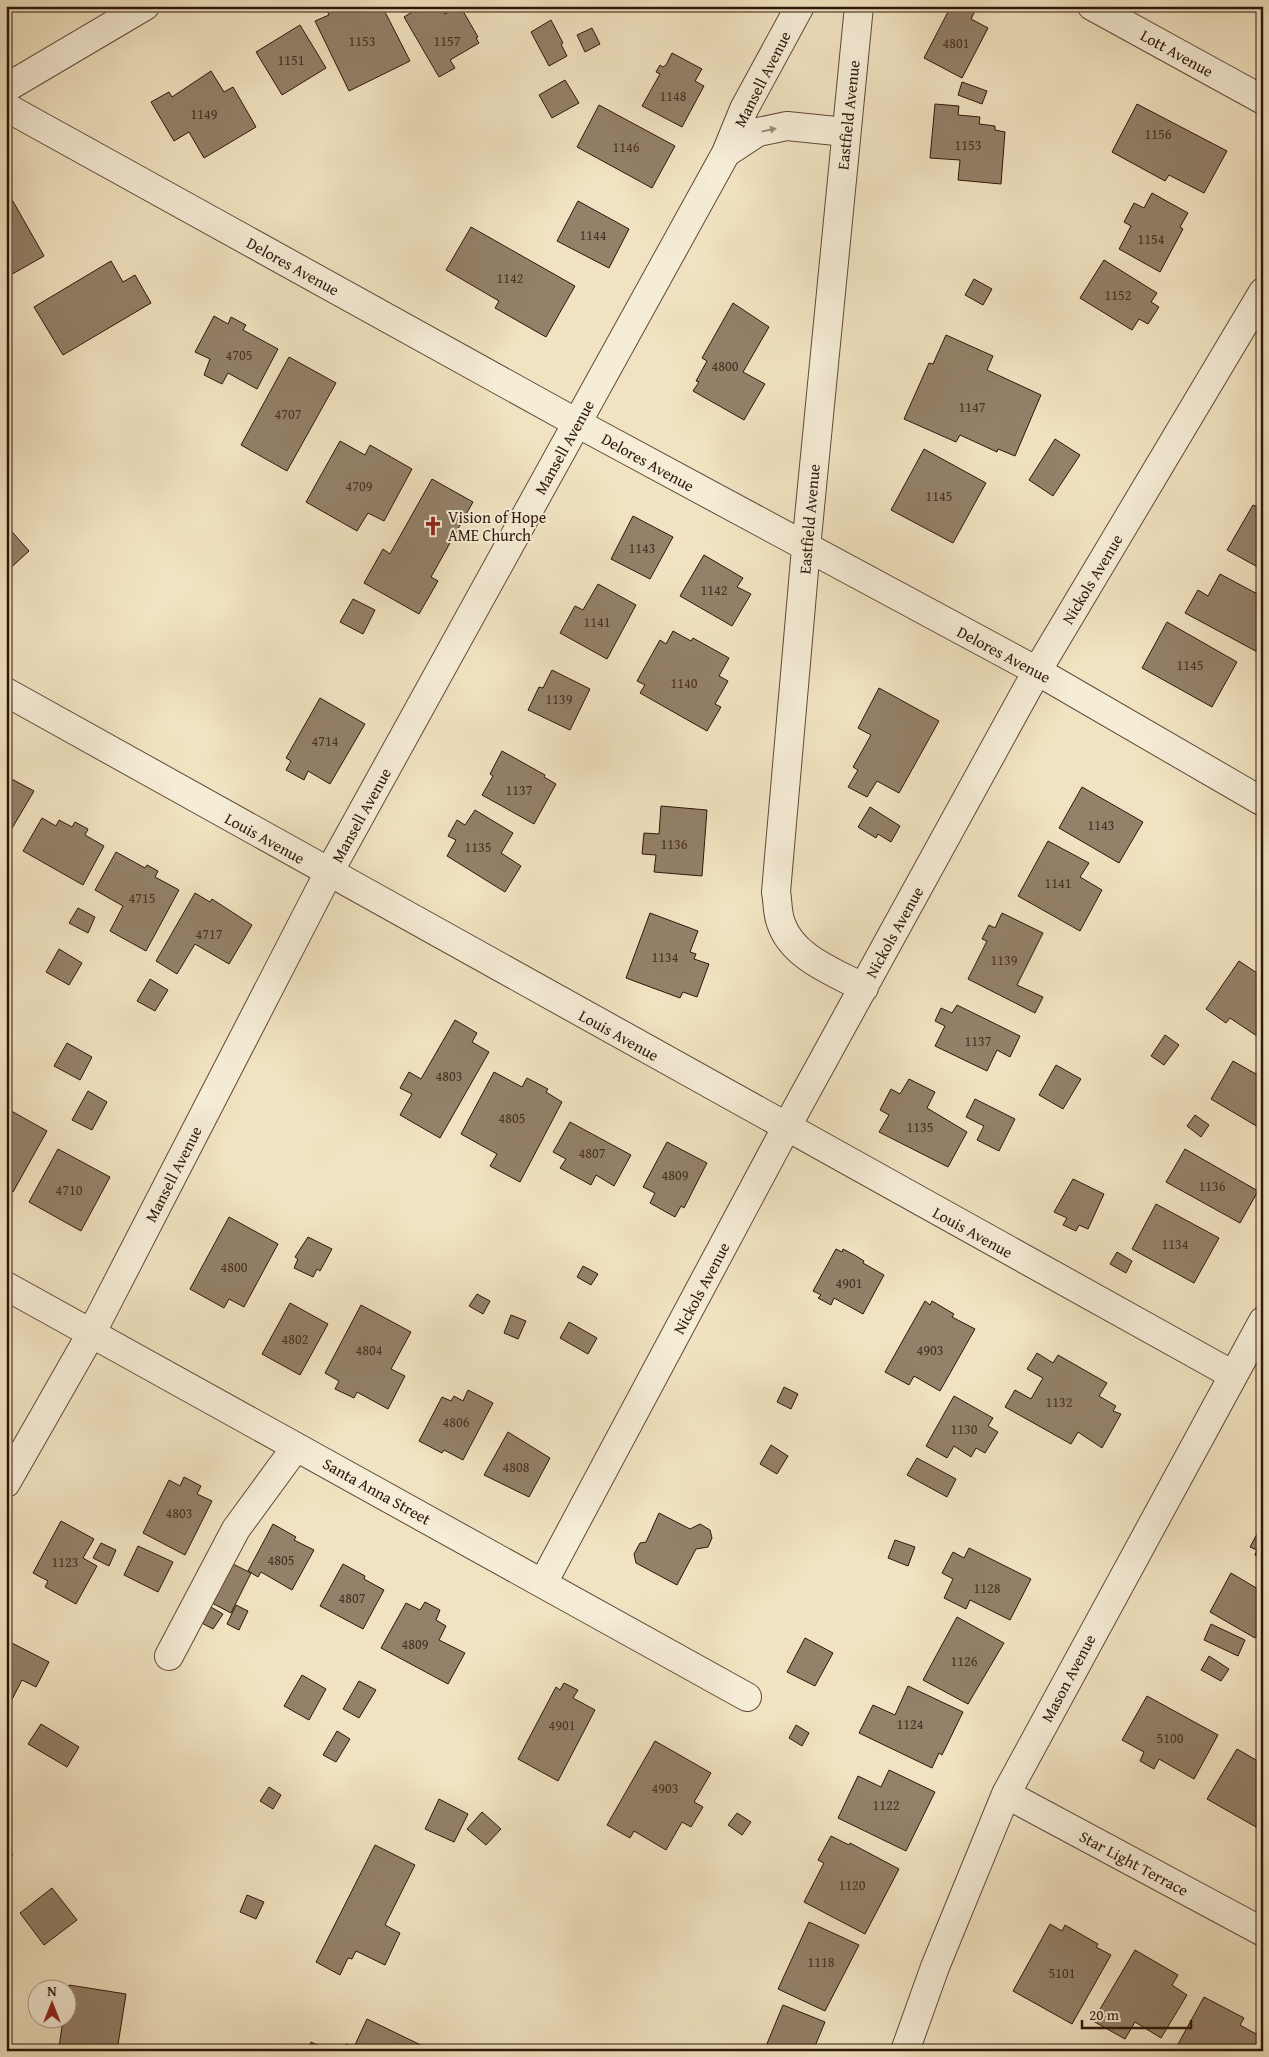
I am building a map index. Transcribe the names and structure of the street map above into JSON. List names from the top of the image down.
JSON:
{
  "streets": {
    "street": [
      "Lott Avenue",
      "Mansell Avenue",
      "Eastfield Avenue",
      "Delores Avenue",
      "Nickols Avenue",
      "Louis Avenue",
      "Santa Anna Street",
      "Mason Avenue",
      "Star Light Terrace"
    ]
  },
  "crossings": [
    ["Mansell Avenue", "Eastfield Avenue"],
    ["Mansell Avenue", "Delores Avenue"],
    ["Mansell Avenue", "Louis Avenue"],
    ["Mansell Avenue", "Santa Anna Street"],
    ["Eastfield Avenue", "Delores Avenue"],
    ["Eastfield Avenue", "Nickols Avenue"],
    ["Delores Avenue", "Nickols Avenue"],
    ["Nickols Avenue", "Louis Avenue"],
    ["Nickols Avenue", "Santa Anna Street"],
    ["Louis Avenue", "Mason Avenue"],
    ["Mason Avenue", "Star Light Terrace"]
  ],
  "places": {
    "church": ["Vision of Hope AME Church"]
  },
  "house_numbers": [
    "1153",
    "1157",
    "4801",
    "1151",
    "1148",
    "1149",
    "1156",
    "1153",
    "1146",
    "1144",
    "1154",
    "1142",
    "1152",
    "4705",
    "4800",
    "1147",
    "4707",
    "4709",
    "1145",
    "1143",
    "1142",
    "1141",
    "1145",
    "1140",
    "1139",
    "4714",
    "1137",
    "1143",
    "1136",
    "1135",
    "1141",
    "4715",
    "4717",
    "1134",
    "1139",
    "1137",
    "4803",
    "4805",
    "1135",
    "4807",
    "4809",
    "1136",
    "4710",
    "1134",
    "4800",
    "4901",
    "4802",
    "4804",
    "4903",
    "1132",
    "4806",
    "1130",
    "4808",
    "4803",
    "4805",
    "1123",
    "1128",
    "4807",
    "4809",
    "1126",
    "1124",
    "4901",
    "5100",
    "4903",
    "1122",
    "1120",
    "1118",
    "5101"
  ],
  "scale_bar": "20 m",
  "north": "top"
}
